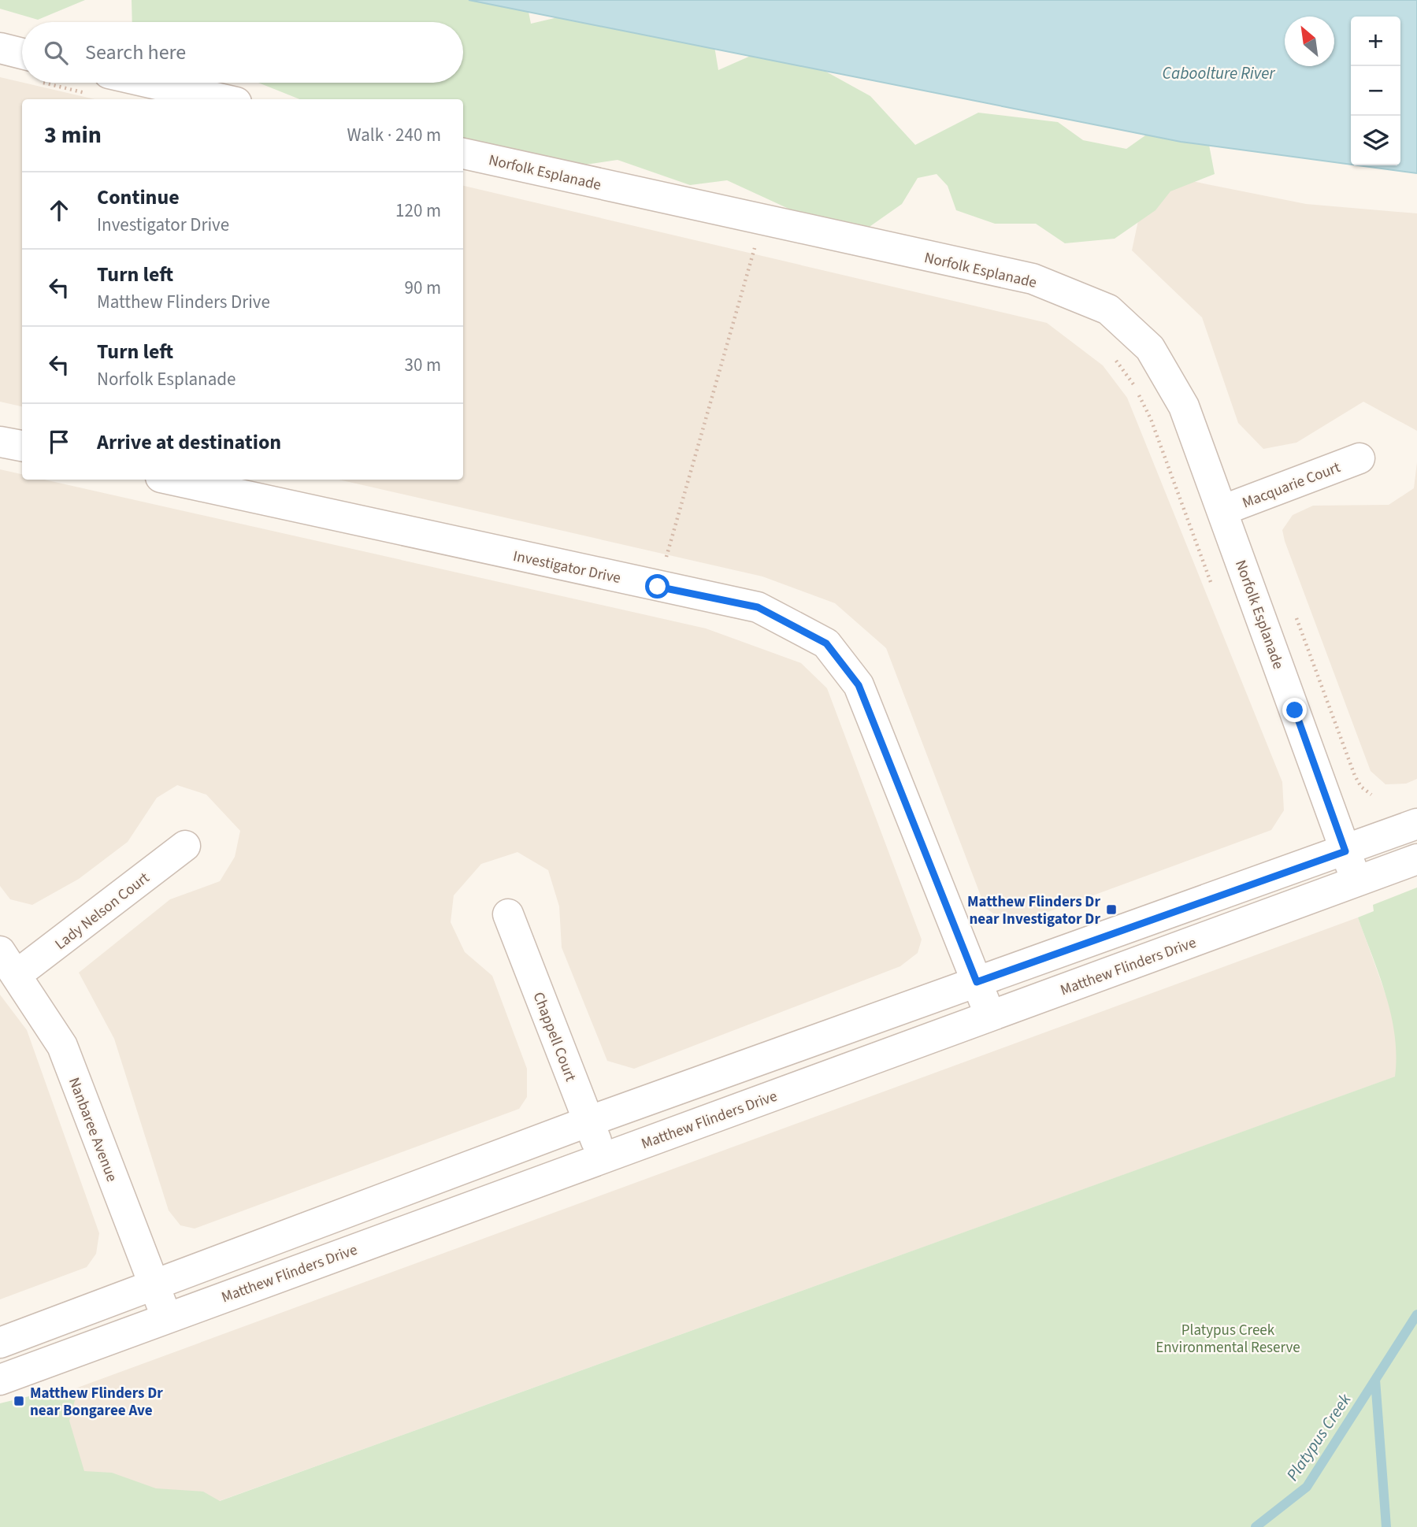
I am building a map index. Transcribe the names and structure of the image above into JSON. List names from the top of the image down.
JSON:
{
  "streets": {
    "street": [
      "Norfolk Esplanade",
      "Macquarie Court",
      "Investigator Drive",
      "Lady Nelson Court",
      "Matthew Flinders Drive",
      "Chappell Court",
      "Nanbaree Avenue"
    ]
  },
  "crossings": [
    ["Norfolk Esplanade", "Macquarie Court"],
    ["Norfolk Esplanade", "Matthew Flinders Drive"],
    ["Investigator Drive", "Matthew Flinders Drive"],
    ["Lady Nelson Court", "Nanbaree Avenue"],
    ["Matthew Flinders Drive", "Chappell Court"],
    ["Matthew Flinders Drive", "Nanbaree Avenue"]
  ],
  "water": ["Caboolture River", "Platypus Creek"],
  "parks": ["Platypus Creek Environmental Reserve"],
  "places": {
    "transit": ["Matthew Flinders Dr near Investigator Dr", "Matthew Flinders Dr near Bongaree Ave"]
  },
  "north": "top left",
  "page": {
    "map_buttons": ["+", "−"],
    "search": "Search here",
    "heading": ["3 min", "Walk · 240 m"],
    "list": [
      ["Continue", "Investigator Drive", "120 m"],
      ["Turn left", "Matthew Flinders Drive", "90 m"],
      ["Turn left", "Norfolk Esplanade", "30 m"],
      "Arrive at destination"
    ]
  }
}
